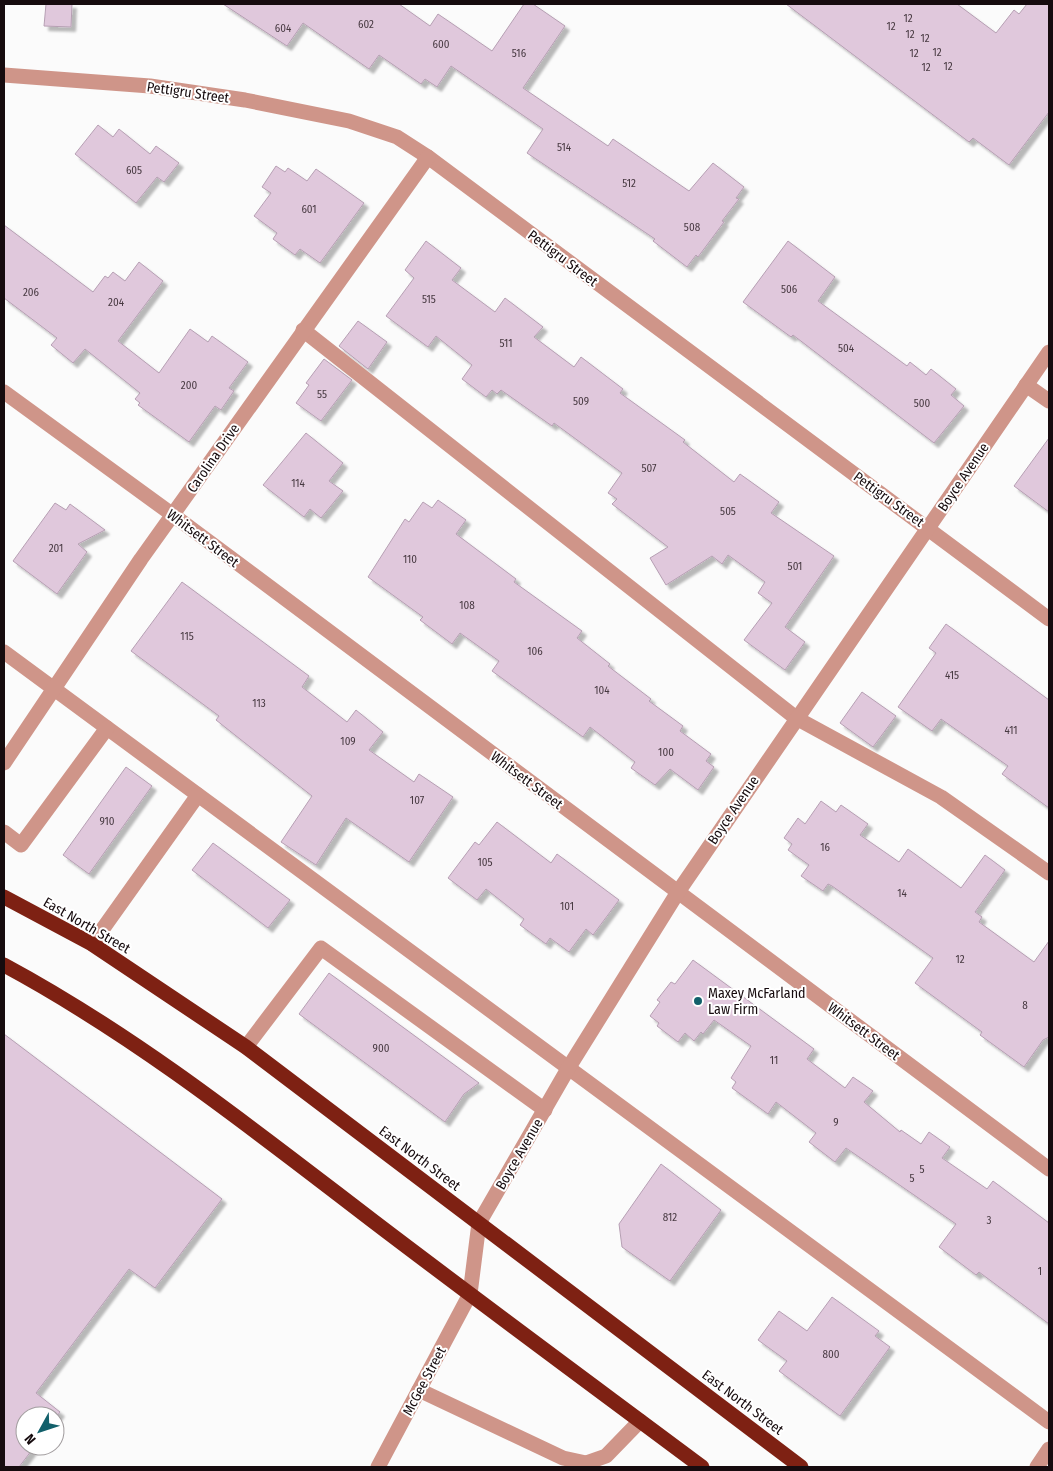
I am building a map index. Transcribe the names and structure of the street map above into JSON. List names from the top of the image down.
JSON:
{
  "streets": {
    "highway": ["East North Street"],
    "street": [
      "Pettigru Street",
      "Carolina Drive",
      "Boyce Avenue",
      "Whitsett Street",
      "McGee Street"
    ]
  },
  "crossings": [
    ["Pettigru Street", "Carolina Drive"],
    ["Pettigru Street", "Boyce Avenue"],
    ["Carolina Drive", "Whitsett Street"],
    ["Boyce Avenue", "Whitsett Street"],
    ["Boyce Avenue", "East North Street"],
    ["Boyce Avenue", "McGee Street"]
  ],
  "places": ["Maxey McFarland Law Firm"],
  "house_numbers": [
    "12",
    "602",
    "12",
    "604",
    "12",
    "12",
    "600",
    "12",
    "516",
    "12",
    "12",
    "12",
    "514",
    "605",
    "512",
    "601",
    "508",
    "506",
    "206",
    "515",
    "204",
    "511",
    "504",
    "200",
    "55",
    "509",
    "500",
    "507",
    "114",
    "505",
    "201",
    "110",
    "501",
    "108",
    "115",
    "106",
    "415",
    "104",
    "113",
    "411",
    "109",
    "100",
    "107",
    "910",
    "16",
    "105",
    "14",
    "101",
    "12",
    "8",
    "900",
    "11",
    "9",
    "5",
    "5",
    "812",
    "3",
    "1",
    "800"
  ],
  "north": "bottom left"
}
